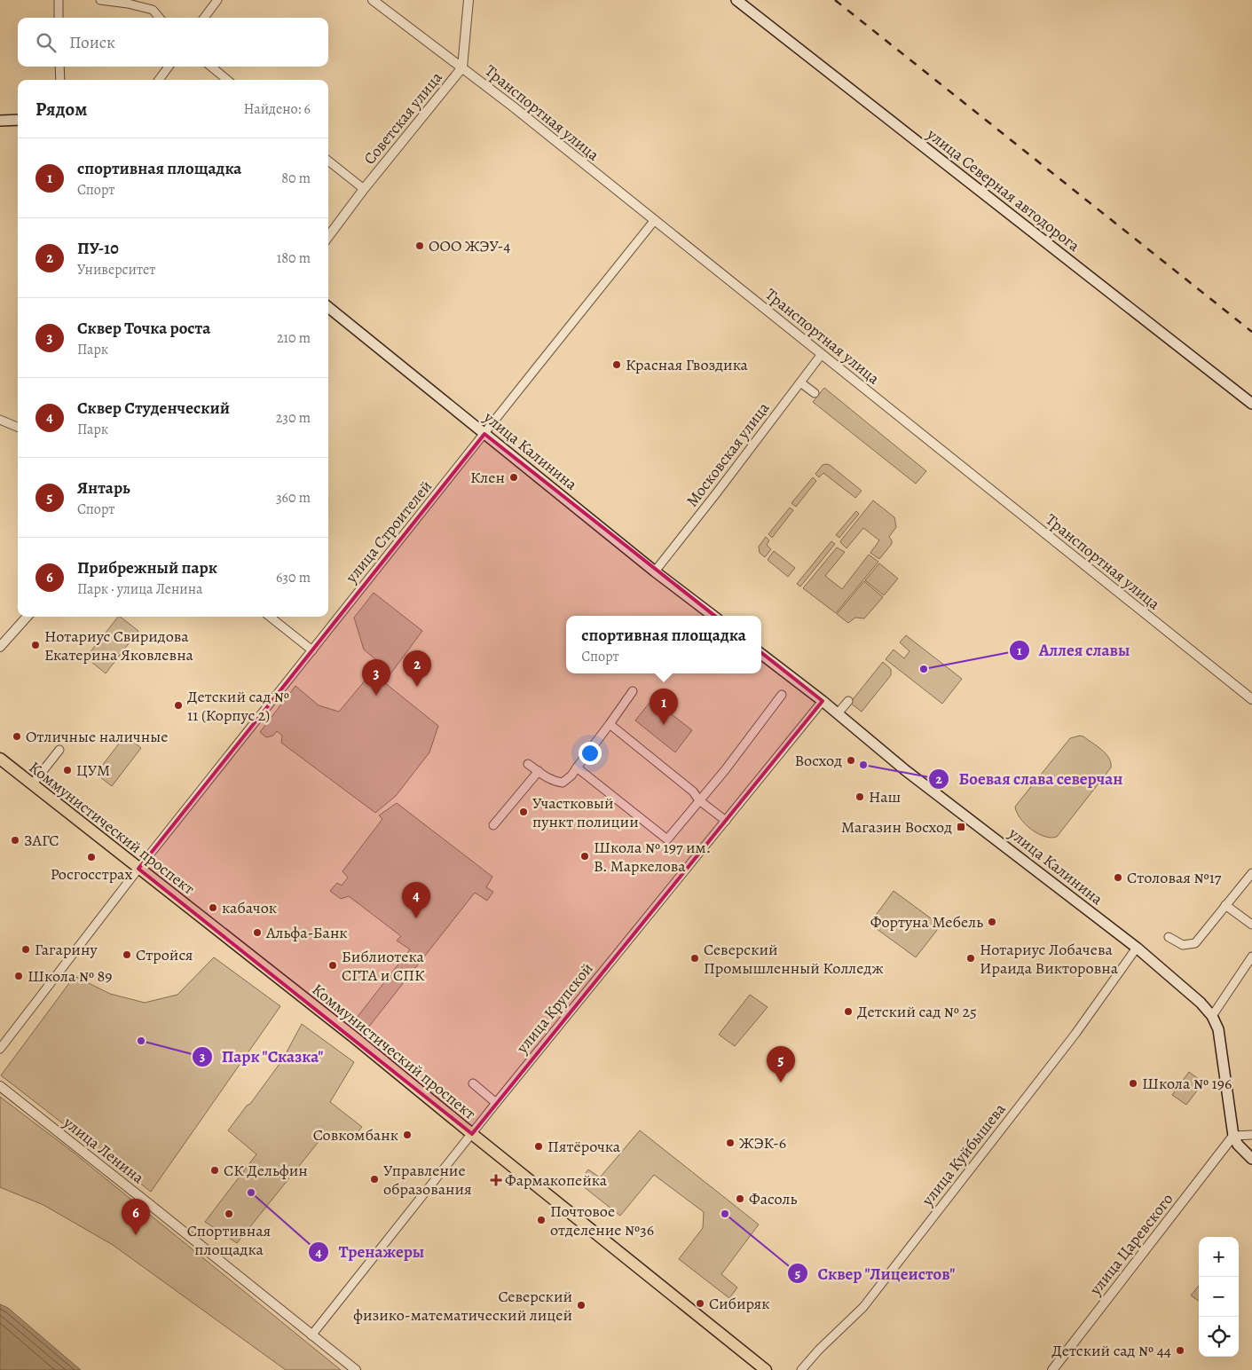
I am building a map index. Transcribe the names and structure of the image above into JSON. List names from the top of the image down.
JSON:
{
  "streets": {
    "main road": ["улица Северная автодорога", "улица Калинина", "Коммунистический проспект"],
    "street": [
      "Транспортная улица",
      "Советская улица",
      "Московская улица",
      "улица Строителей",
      "улица Крупской",
      "улица Ленина",
      "улица Куйбышева",
      "улица Царевского"
    ]
  },
  "crossings": [
    ["Транспортная улица", "Советская улица"],
    ["Транспортная улица", "Московская улица"],
    ["Транспортная улица", "улица Строителей"],
    ["улица Калинина", "Московская улица"],
    ["улица Калинина", "улица Строителей"],
    ["улица Калинина", "улица Крупской"],
    ["улица Калинина", "улица Куйбышева"],
    ["улица Калинина", "улица Царевского"],
    ["улица Строителей", "Коммунистический проспект"],
    ["Коммунистический проспект", "улица Крупской"],
    ["улица Крупской", "улица Ленина"]
  ],
  "places": {
    "other": [
      "ООО ЖЭУ-4",
      "Красная Гвоздика",
      "Клен",
      "Нотариус Свиридова Екатерина Яковлевна",
      "Аллея славы",
      "Детский сад № 11 (Корпус 2)",
      "Отличные наличные",
      "Восход",
      "Боевая слава северчан",
      "ЦУМ",
      "Наш",
      "Участковый пункт полиции",
      "ЗАГС",
      "Школа № 197 им. В. Маркелова",
      "Росгосстрах",
      "Столовая №17",
      "кабачок",
      "Фортуна Мебель",
      "Альфа-Банк",
      "Гагарину",
      "Стройся",
      "Северский Промышленный Колледж",
      "Нотариус Лобачева Ираида Викторовна",
      "Библиотека СГТА и СПК",
      "Школа № 89",
      "Детский сад № 25",
      "Парк \"Сказка\"",
      "Школа № 196",
      "Совкомбанк",
      "ЖЭК-6",
      "Пятёрочка",
      "СК Дельфин",
      "Управление образования",
      "Тренажеры",
      "Фасоль",
      "Спортивная площадка",
      "Сквер \"Лицеистов\"",
      "Почтовое отделение №36",
      "Сибиряк",
      "Северский физико-математический лицей",
      "Детский сад № 44"
    ],
    "transit": ["Магазин Восход"],
    "health": ["Фармакопейка"]
  },
  "page": {
    "search": "Поиск",
    "heading": ["Рядом", "Найдено: 6"],
    "list": [
      {
        "mark": "1",
        "name": "спортивная площадка",
        "note": "Спорт",
        "value": "80 m"
      },
      {
        "mark": "2",
        "name": "ПУ-10",
        "note": "Университет",
        "value": "180 m"
      },
      {
        "mark": "3",
        "name": "Сквер Точка роста",
        "note": "Парк",
        "value": "210 m"
      },
      {
        "mark": "4",
        "name": "Сквер Студенческий",
        "note": "Парк",
        "value": "230 m"
      },
      {
        "mark": "5",
        "name": "Янтарь",
        "note": "Спорт",
        "value": "360 m"
      },
      {
        "mark": "6",
        "name": "Прибрежный парк",
        "note": "Парк · улица Ленина",
        "value": "630 m"
      }
    ],
    "popup": ["спортивная площадка", "Спорт"],
    "pins": [
      "2",
      "3",
      "1",
      "4",
      "5",
      "6"
    ],
    "map_buttons": ["+", "−"]
  }
}
